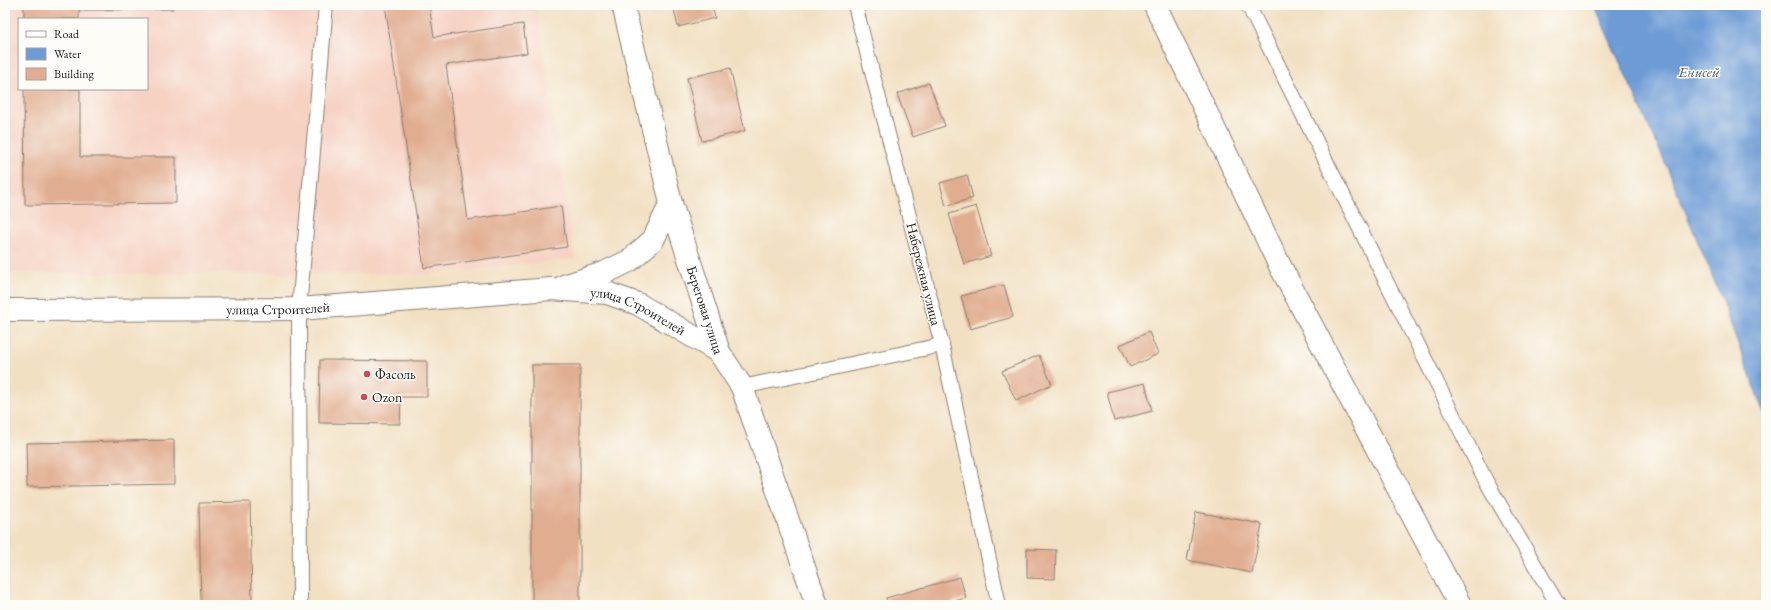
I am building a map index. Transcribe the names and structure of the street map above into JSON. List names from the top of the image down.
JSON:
{
  "streets": {
    "street": ["улица Строителей", "Береговая улица"],
    "lane": ["Набережная улица"]
  },
  "crossings": [
    ["Набережная улица", "Береговая улица"],
    ["улица Строителей", "Береговая улица"]
  ],
  "water": ["Енисей"],
  "places": ["Фасоль", "Ozon"],
  "legend": ["Road", "Water", "Building"]
}
